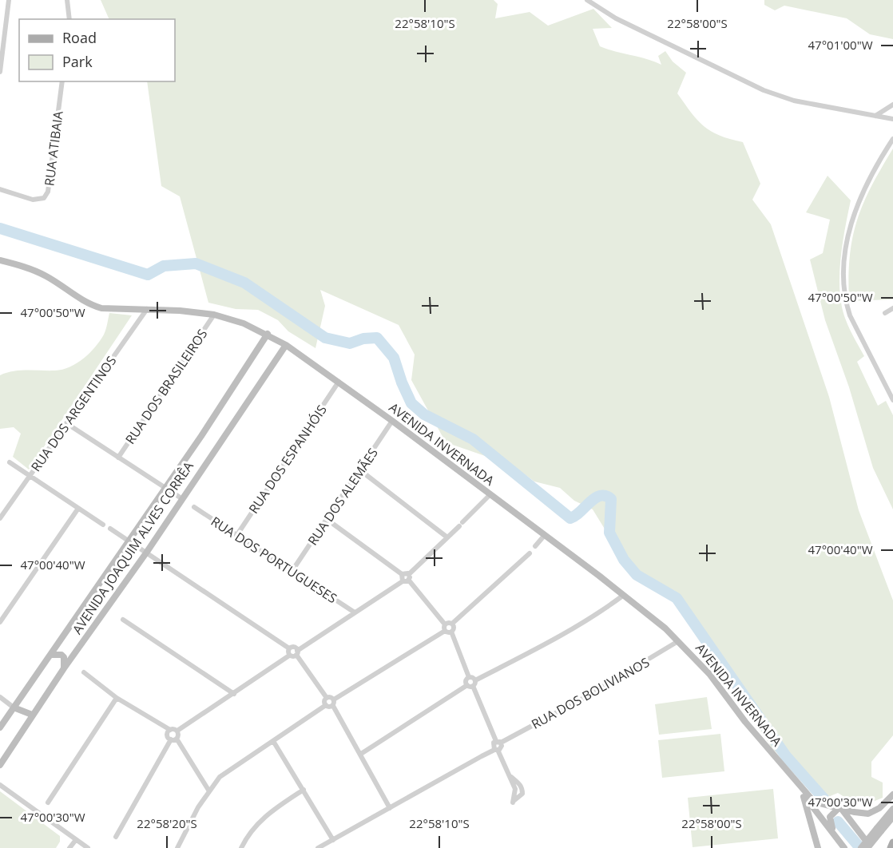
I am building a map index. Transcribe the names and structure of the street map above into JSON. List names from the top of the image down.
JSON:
{
  "streets": {
    "main road": ["AVENIDA INVERNADA", "AVENIDA JOAQUIM ALVES CORRÊA"],
    "street": [
      "RUA ATIBAIA",
      "RUA DOS BRASILEIROS",
      "RUA DOS ARGENTINOS",
      "RUA DOS ESPANHÓIS",
      "RUA DOS ALEMÃES",
      "RUA DOS PORTUGUESES",
      "RUA DOS BOLIVIANOS"
    ]
  },
  "crossings": [
    ["RUA DOS BRASILEIROS", "AVENIDA INVERNADA"],
    ["RUA DOS ARGENTINOS", "AVENIDA INVERNADA"],
    ["AVENIDA INVERNADA", "RUA DOS ESPANHÓIS"],
    ["AVENIDA INVERNADA", "RUA DOS ALEMÃES"],
    ["AVENIDA INVERNADA", "AVENIDA JOAQUIM ALVES CORRÊA"],
    ["AVENIDA INVERNADA", "RUA DOS BOLIVIANOS"],
    ["RUA DOS ESPANHÓIS", "RUA DOS PORTUGUESES"],
    ["RUA DOS ALEMÃES", "RUA DOS PORTUGUESES"]
  ],
  "legend": ["Road", "Park"],
  "coordinates": [
    "22°58'10\"S",
    "22°58'00\"S",
    "47°01'00\"W",
    "47°00'50\"W",
    "47°00'40\"W",
    "47°00'30\"W",
    "22°58'20\"S"
  ]
}
